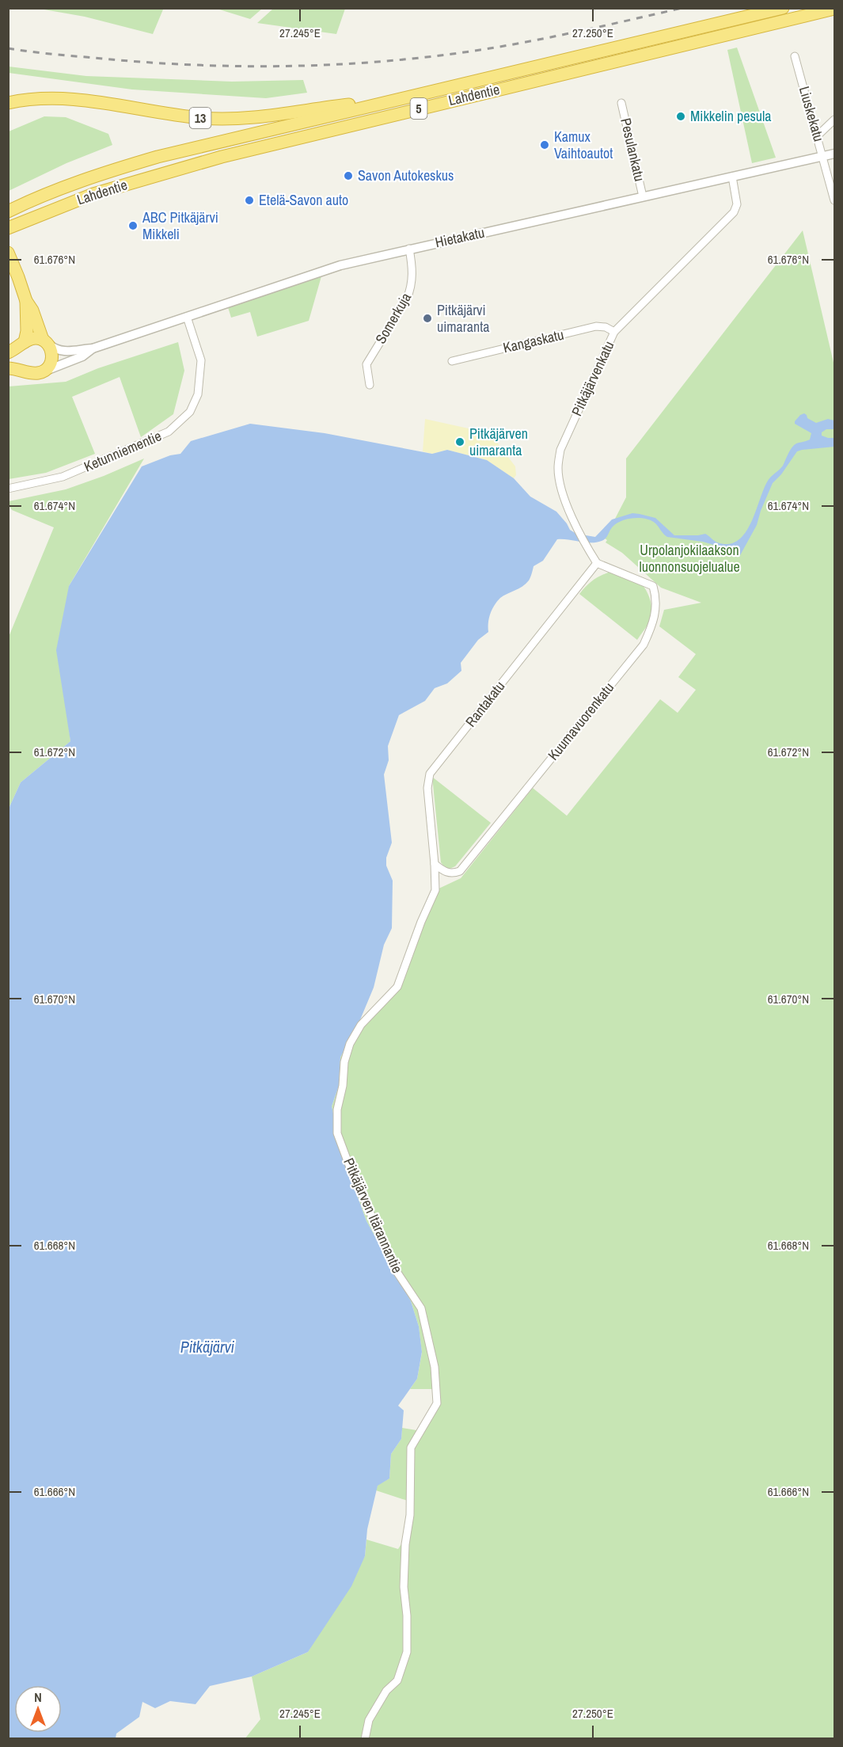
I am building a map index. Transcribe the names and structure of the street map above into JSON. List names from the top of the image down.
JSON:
{
  "streets": {
    "highway": ["Lahdentie", "5", "13"],
    "street": [
      "Liuskekatu",
      "Pesulankatu",
      "Hietakatu",
      "Somerkuja",
      "Kangaskatu",
      "Pitkäjärvenkatu",
      "Ketunniementie",
      "Rantakatu",
      "Kuumavuorenkatu",
      "Pitkäjärven Itärannantie"
    ]
  },
  "crossings": [
    ["Lahdentie", "13"],
    ["Liuskekatu", "Hietakatu"],
    ["Pesulankatu", "Hietakatu"],
    ["Hietakatu", "Somerkuja"],
    ["Hietakatu", "Pitkäjärvenkatu"],
    ["Hietakatu", "Ketunniementie"],
    ["Kangaskatu", "Pitkäjärvenkatu"],
    ["Pitkäjärvenkatu", "Rantakatu"],
    ["Pitkäjärvenkatu", "Kuumavuorenkatu"],
    ["Rantakatu", "Kuumavuorenkatu"],
    ["Rantakatu", "Pitkäjärven Itärannantie"],
    ["Kuumavuorenkatu", "Pitkäjärven Itärannantie"]
  ],
  "water": ["Pitkäjärvi"],
  "parks": ["Urpolanjokilaakson luonnonsuojelualue"],
  "places": [
    "Mikkelin pesula",
    "Kamux Vaihtoautot",
    "Savon Autokeskus",
    "Etelä-Savon auto",
    "ABC Pitkäjärvi Mikkeli",
    "Pitkäjärvi uimaranta",
    "Pitkäjärven uimaranta"
  ],
  "north": "top",
  "coordinates": [
    "27.245°E",
    "27.250°E",
    "61.676°N",
    "61.674°N",
    "61.672°N",
    "61.670°N",
    "61.668°N",
    "61.666°N"
  ]
}
